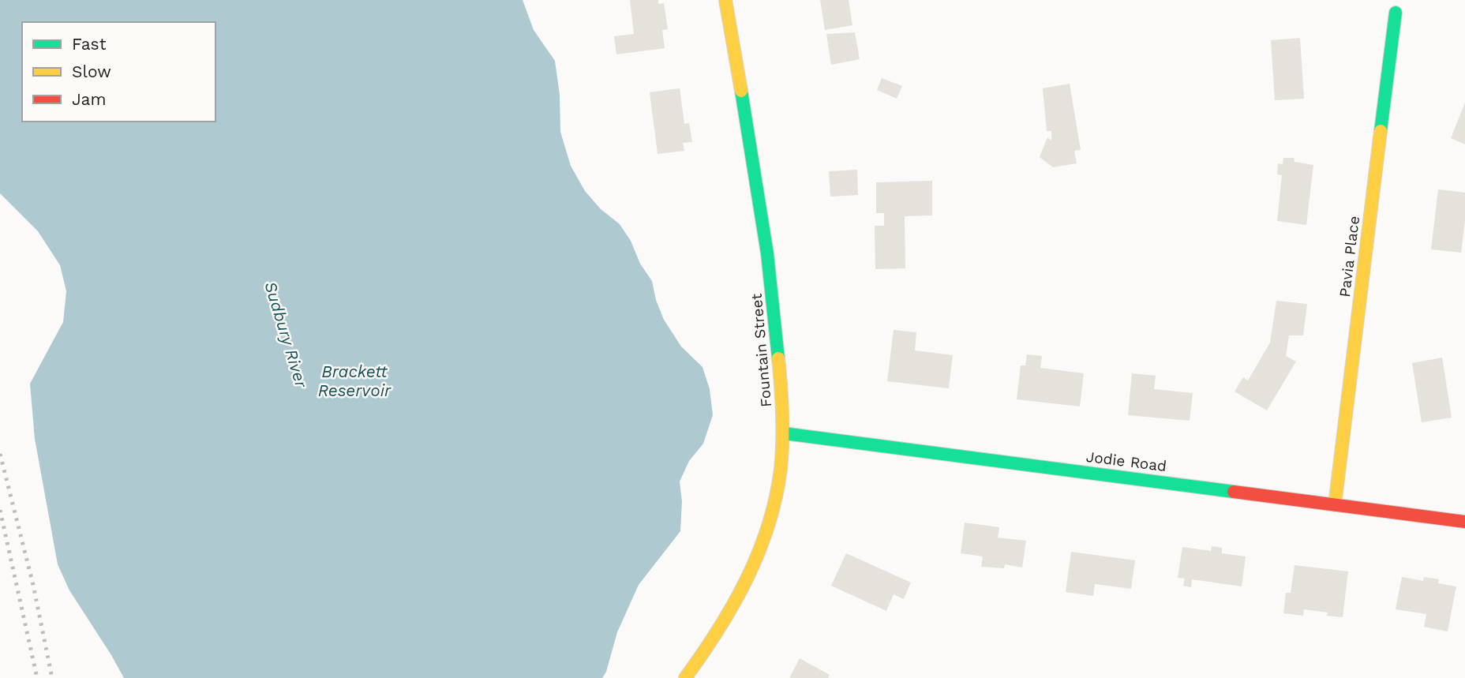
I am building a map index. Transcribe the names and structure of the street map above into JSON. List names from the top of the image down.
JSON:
{
  "streets": {
    "street": ["Pavia Place", "Fountain Street", "Jodie Road"]
  },
  "crossings": [
    ["Pavia Place", "Jodie Road"],
    ["Fountain Street", "Jodie Road"]
  ],
  "water": ["Sudbury River", "Brackett Reservoir"],
  "legend": ["Fast", "Slow", "Jam"]
}
